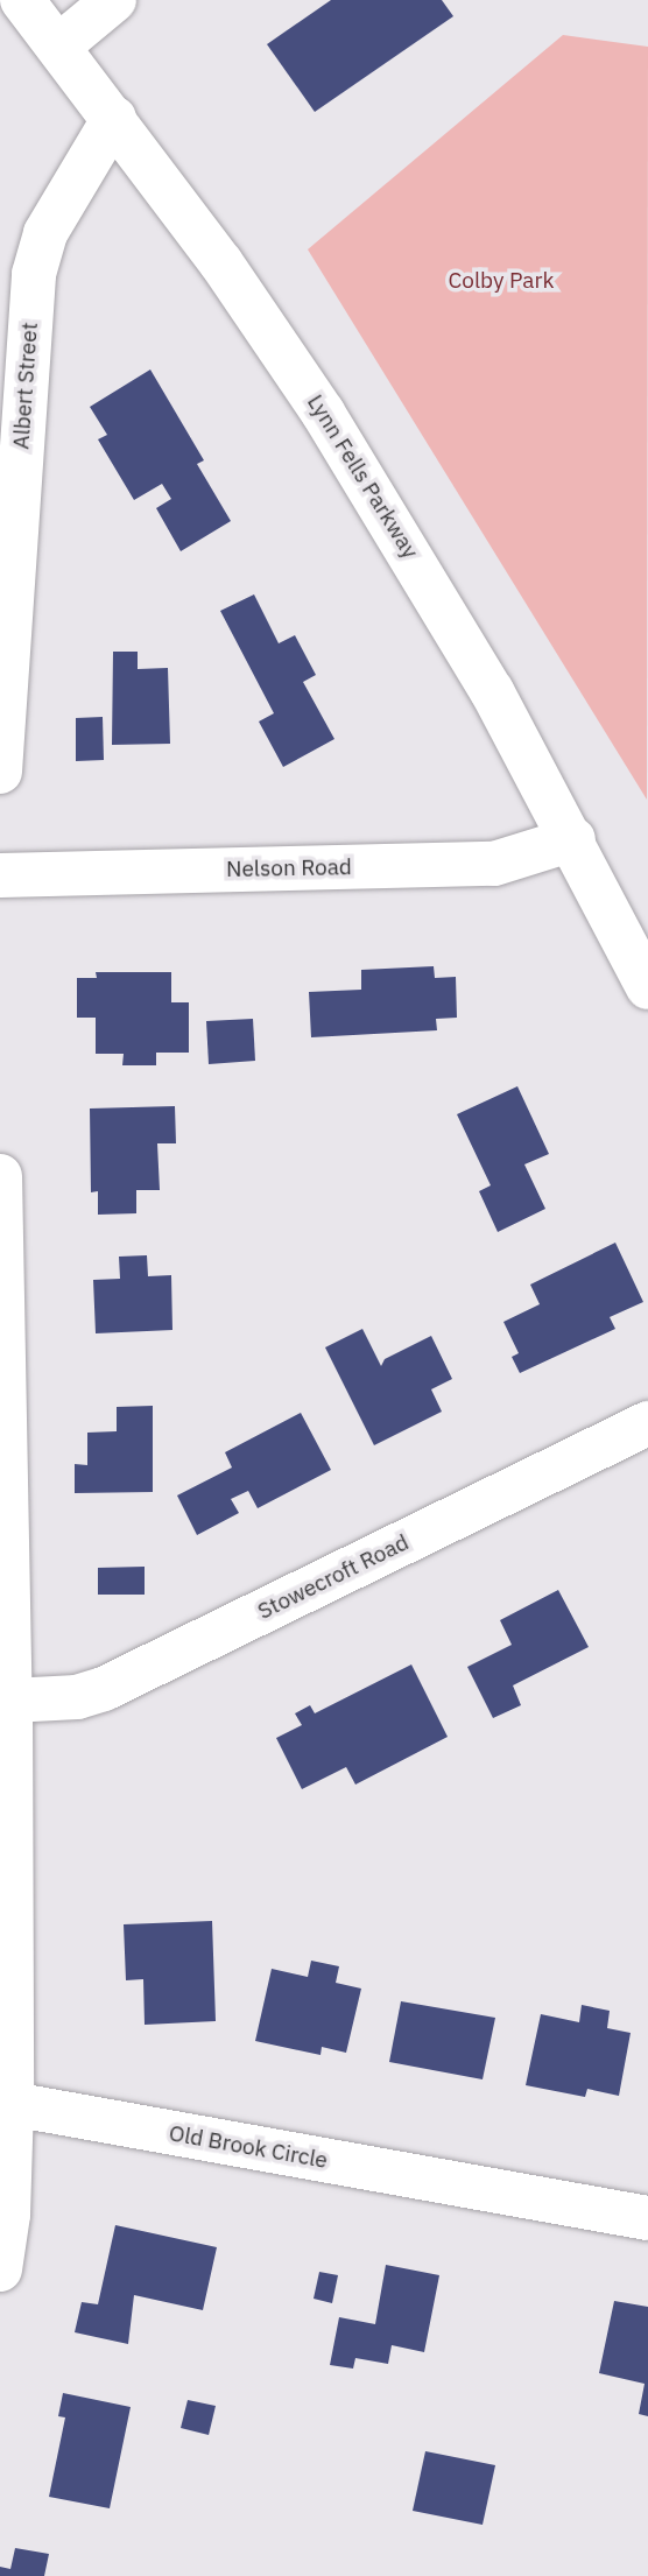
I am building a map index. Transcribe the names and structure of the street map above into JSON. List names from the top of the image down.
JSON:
{
  "streets": {
    "street": [
      "Albert Street",
      "Lynn Fells Parkway",
      "Nelson Road",
      "Stowecroft Road",
      "Old Brook Circle"
    ]
  },
  "crossings": [
    ["Albert Street", "Lynn Fells Parkway"],
    ["Lynn Fells Parkway", "Nelson Road"]
  ],
  "parks": ["Colby Park"]
}
